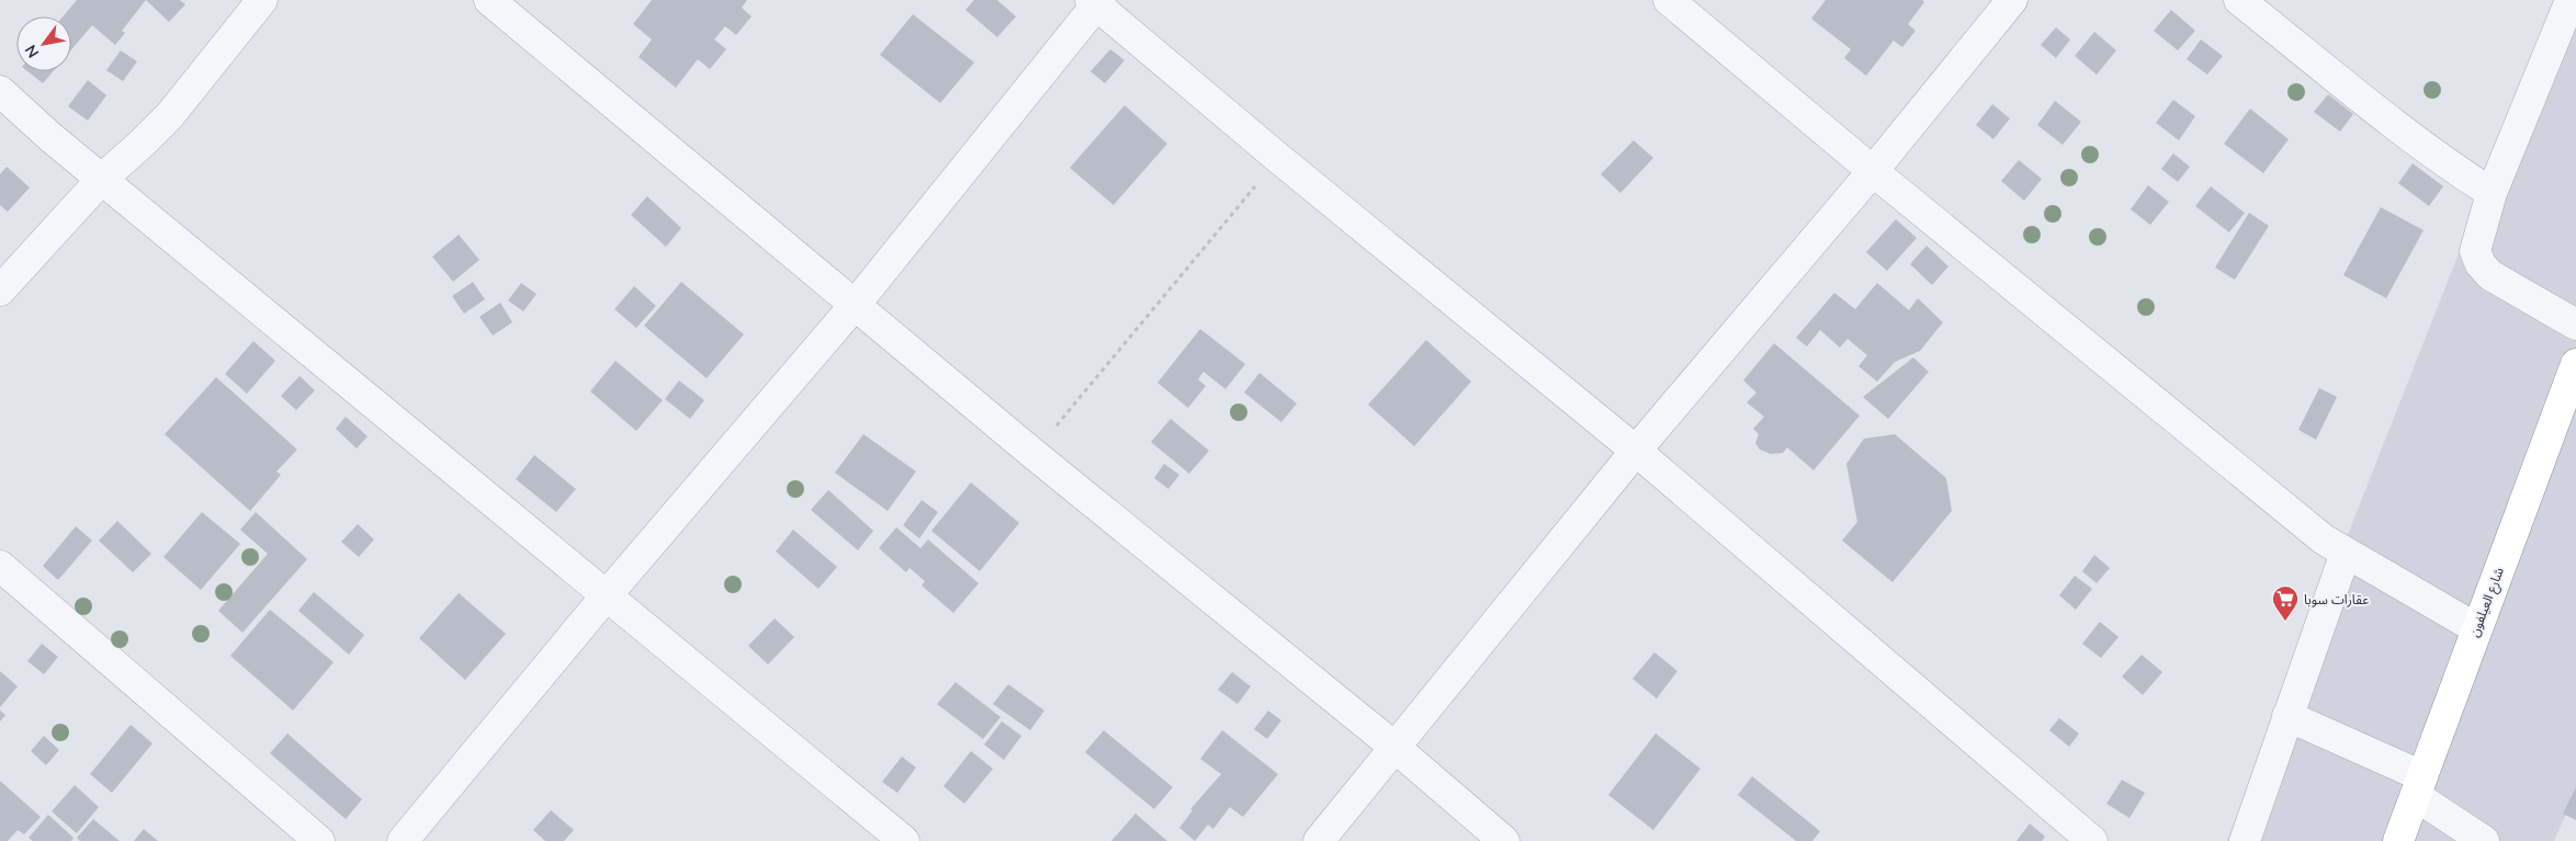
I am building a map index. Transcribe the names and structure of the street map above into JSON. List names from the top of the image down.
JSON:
{
  "streets": {
    "highway": ["شارع العيلفون"]
  },
  "places": {
    "supermarket": ["عقارات سوبا"]
  },
  "north": "bottom left"
}
